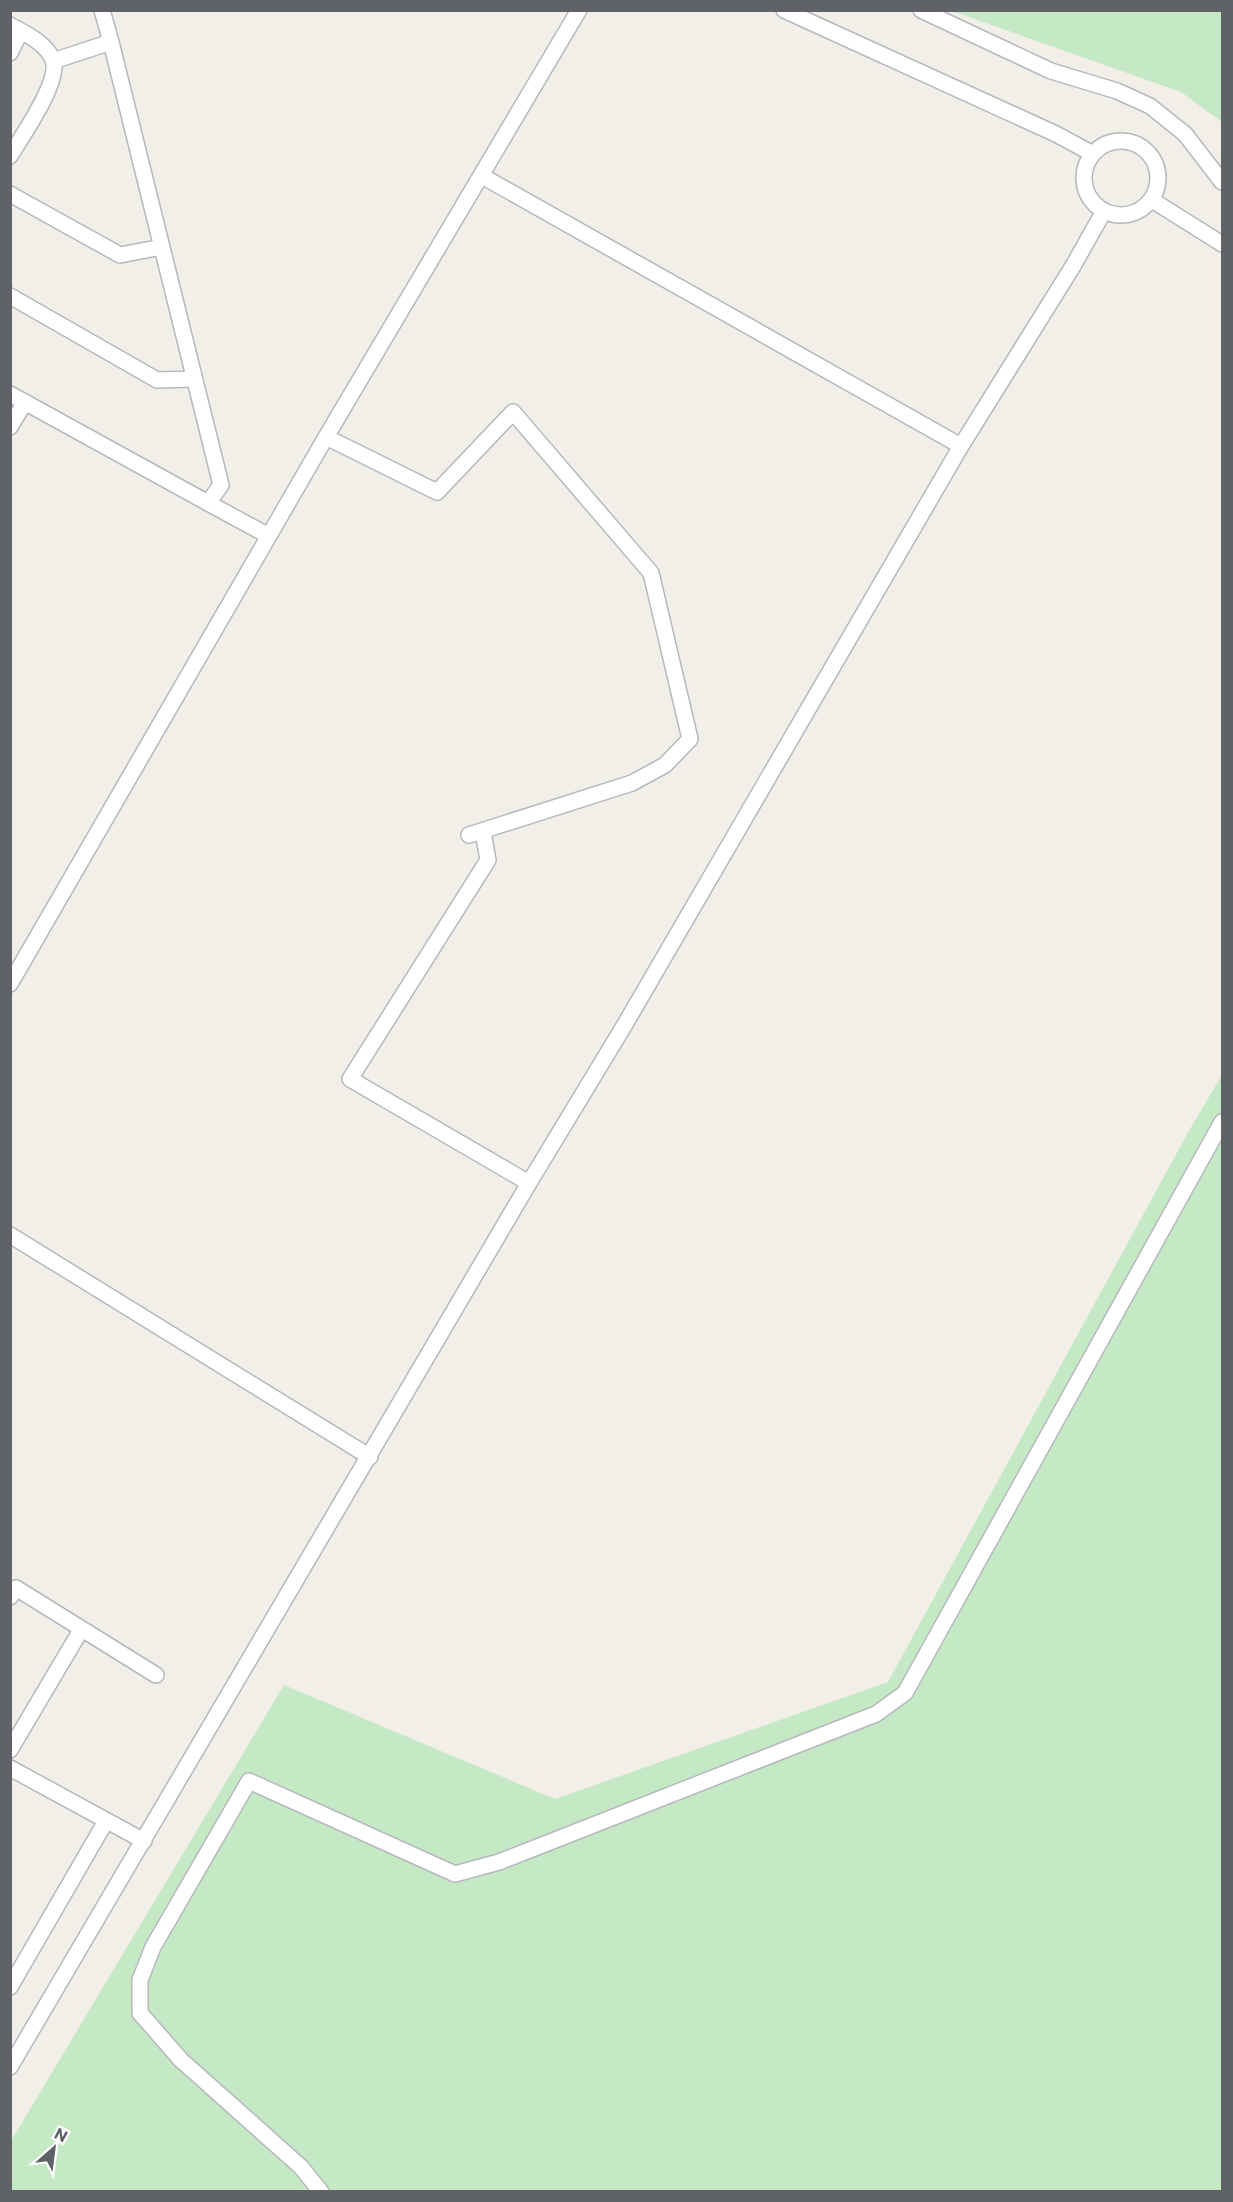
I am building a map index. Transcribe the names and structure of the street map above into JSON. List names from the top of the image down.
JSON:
{
  "north": "top right"
}
